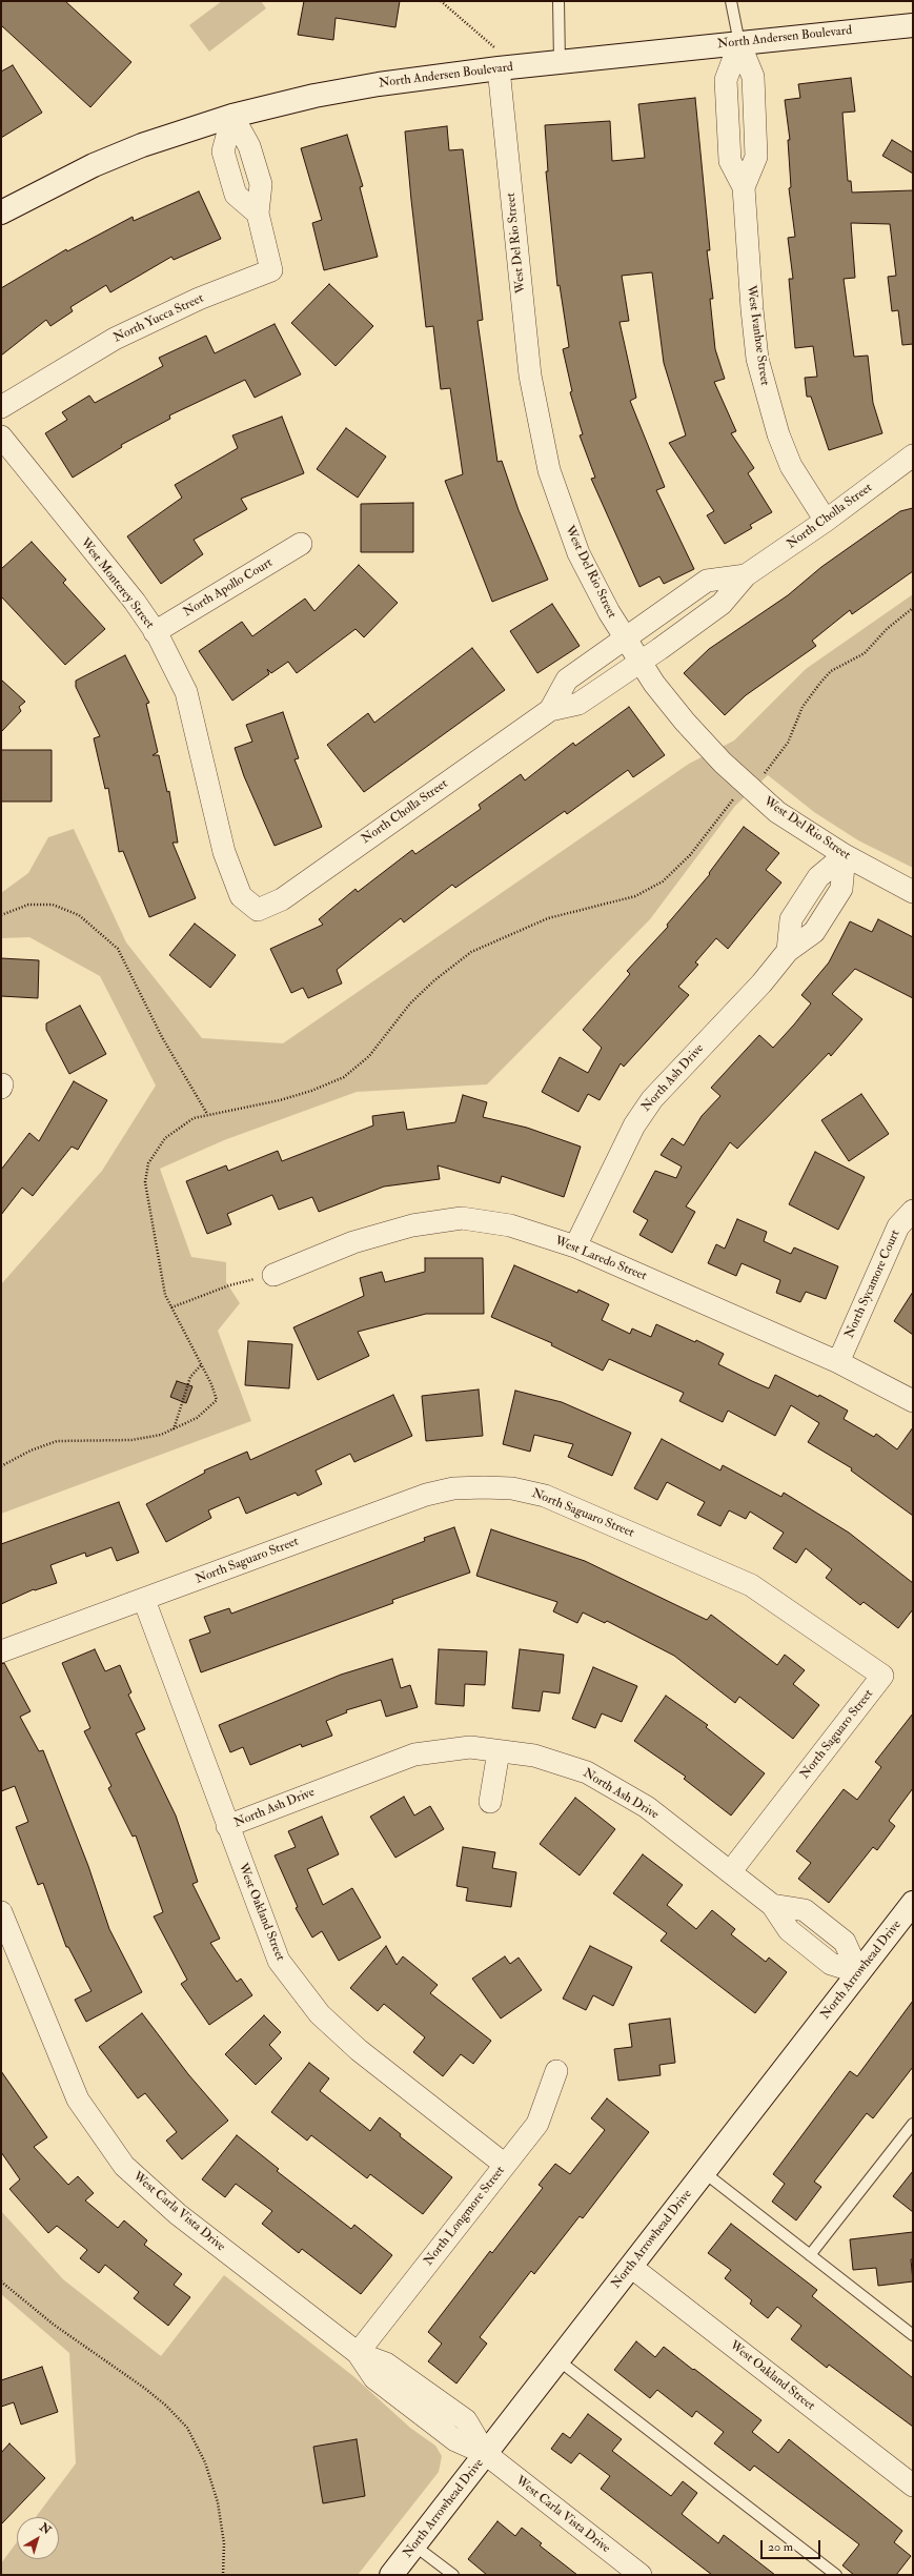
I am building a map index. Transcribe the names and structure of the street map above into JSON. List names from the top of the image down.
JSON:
{
  "streets": {
    "street": [
      "North Andersen Boulevard",
      "West Del Rio Street",
      "North Yucca Street",
      "West Ivanhoe Street",
      "North Cholla Street",
      "West Monterey Street",
      "North Apollo Court",
      "North Ash Drive",
      "West Laredo Street",
      "North Sycamore Court",
      "North Saguaro Street",
      "West Oakland Street",
      "North Arrowhead Drive",
      "West Carla Vista Drive",
      "North Longmore Street"
    ]
  },
  "crossings": [
    ["North Andersen Boulevard", "West Del Rio Street"],
    ["North Andersen Boulevard", "North Yucca Street"],
    ["North Andersen Boulevard", "West Ivanhoe Street"],
    ["West Del Rio Street", "North Cholla Street"],
    ["West Del Rio Street", "North Ash Drive"],
    ["West Ivanhoe Street", "North Cholla Street"],
    ["North Cholla Street", "West Monterey Street"],
    ["West Monterey Street", "North Apollo Court"],
    ["North Ash Drive", "West Laredo Street"],
    ["North Ash Drive", "North Saguaro Street"],
    ["North Ash Drive", "West Oakland Street"],
    ["North Ash Drive", "North Arrowhead Drive"],
    ["West Laredo Street", "North Sycamore Court"],
    ["North Saguaro Street", "West Oakland Street"],
    ["West Oakland Street", "North Arrowhead Drive"],
    ["West Oakland Street", "North Longmore Street"],
    ["North Arrowhead Drive", "West Carla Vista Drive"],
    ["West Carla Vista Drive", "North Longmore Street"]
  ],
  "scale_bar": "20 m",
  "north": "top right"
}
